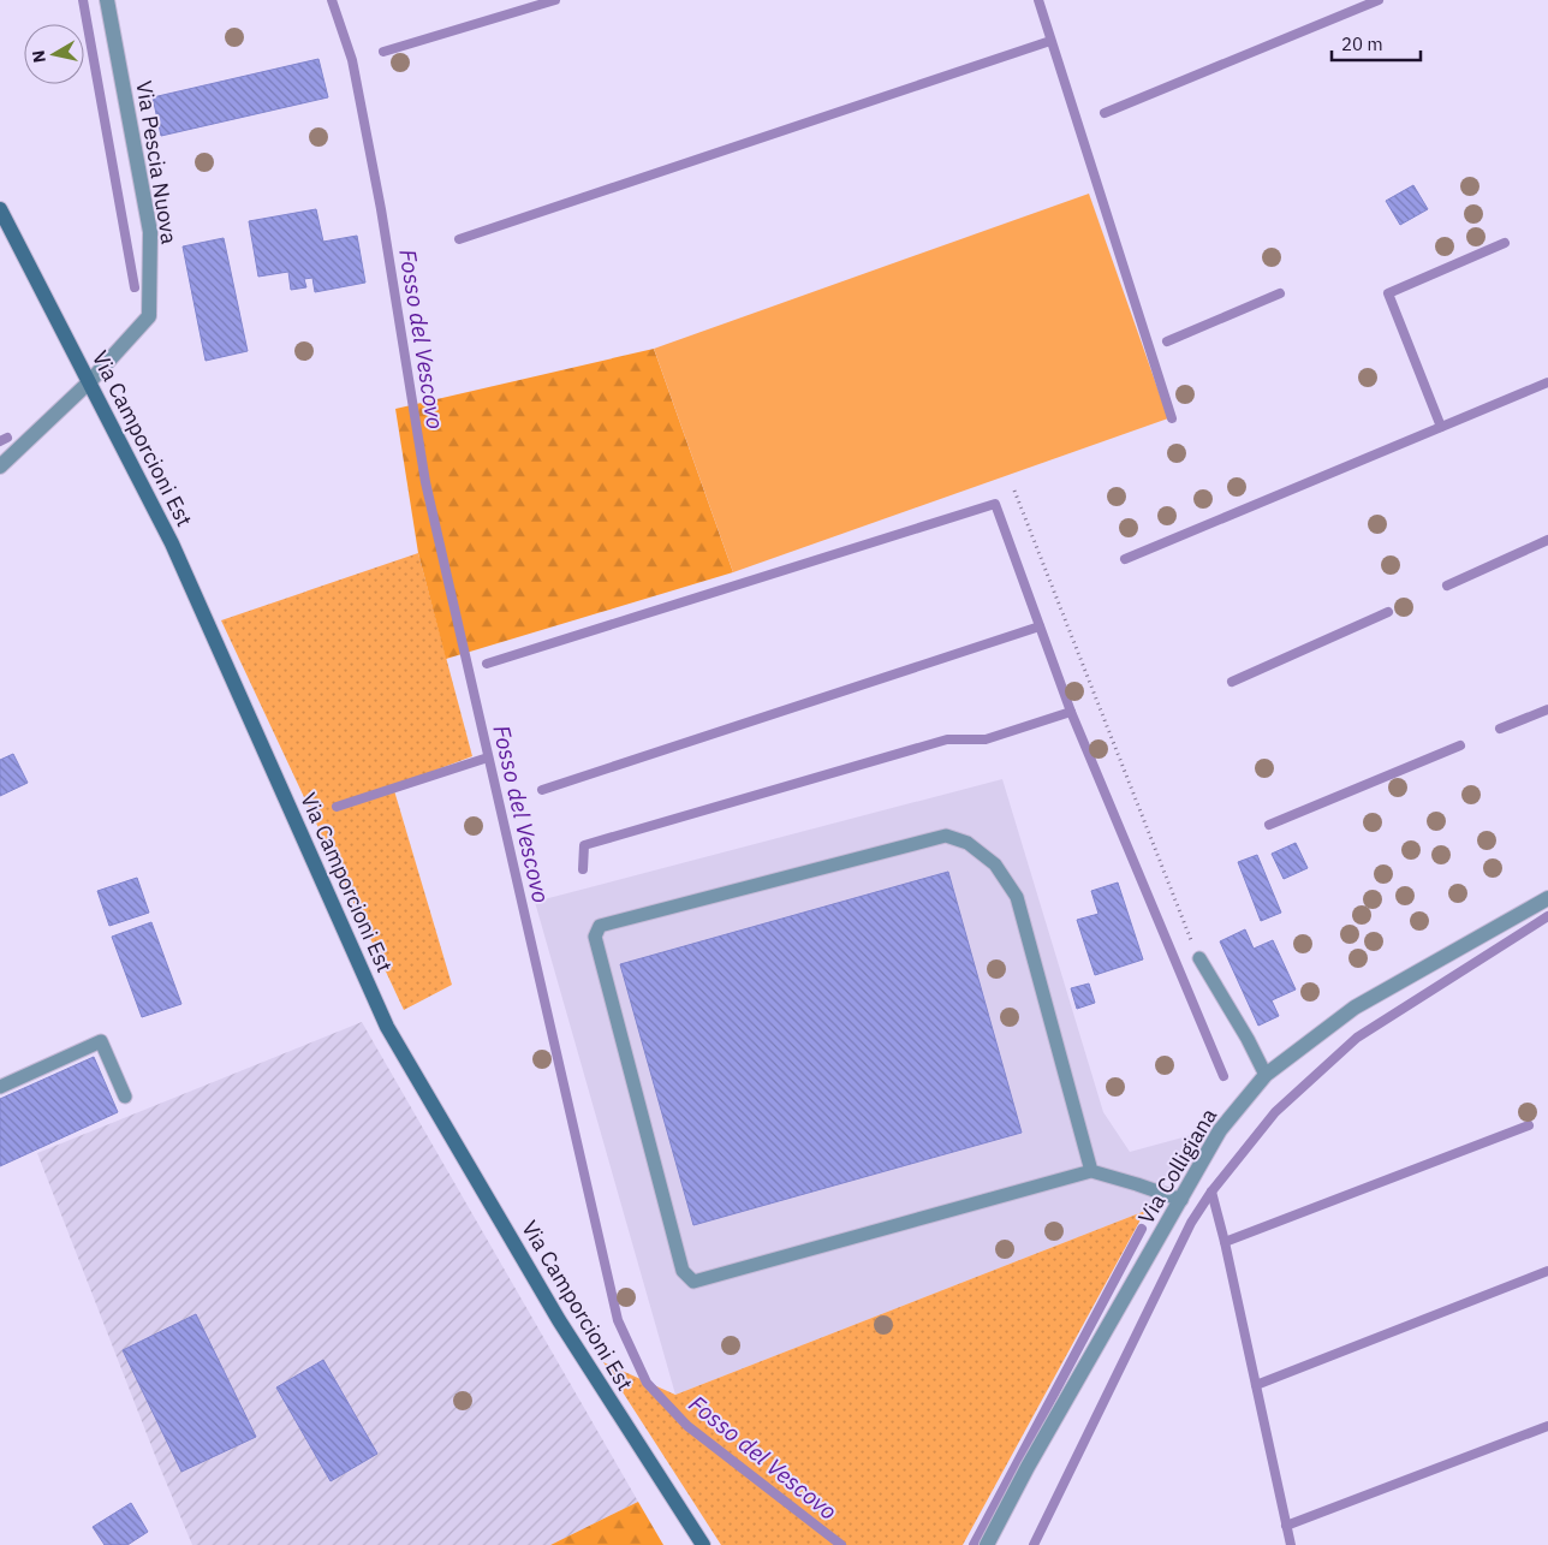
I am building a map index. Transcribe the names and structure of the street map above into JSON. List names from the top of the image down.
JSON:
{
  "streets": {
    "main road": ["Via Camporcioni Est"],
    "street": ["Via Pescia Nuova", "Via Colligiana"]
  },
  "crossings": [
    ["Via Pescia Nuova", "Via Camporcioni Est"]
  ],
  "water": ["Fosso del Vescovo"],
  "scale_bar": "20 m",
  "north": "left"
}
